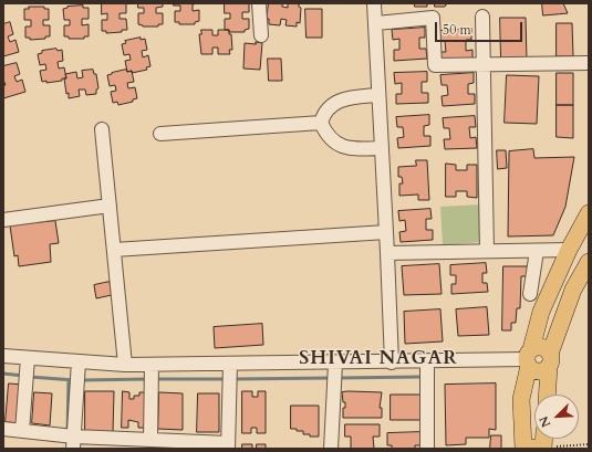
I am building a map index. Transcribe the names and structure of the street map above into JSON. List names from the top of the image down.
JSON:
{
  "districts": ["SHIVAI NAGAR"],
  "scale_bar": "50 m",
  "north": "bottom left"
}
